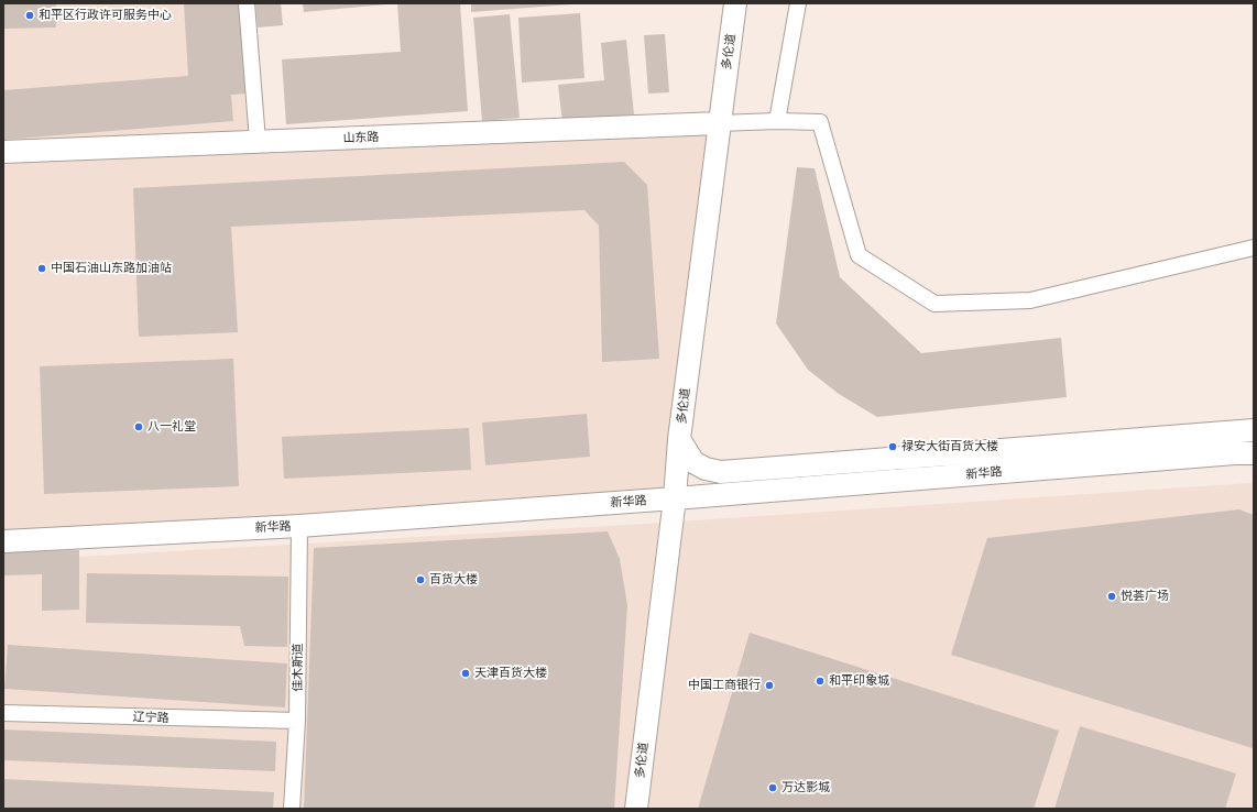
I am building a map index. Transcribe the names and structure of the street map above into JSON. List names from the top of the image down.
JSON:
{
  "streets": {
    "street": [
      "多伦道",
      "山东路",
      "新华路",
      "佳木斯道",
      "辽宁路"
    ]
  },
  "crossings": [
    ["多伦道", "山东路"],
    ["多伦道", "新华路"],
    ["新华路", "佳木斯道"],
    ["佳木斯道", "辽宁路"]
  ],
  "places": [
    "和平区行政许可服务中心",
    "中国石油山东路加油站",
    "八一礼堂",
    "禄安大街百货大楼",
    "百货大楼",
    "悦荟广场",
    "天津百货大楼",
    "和平印象城",
    "中国工商银行",
    "万达影城"
  ]
}
